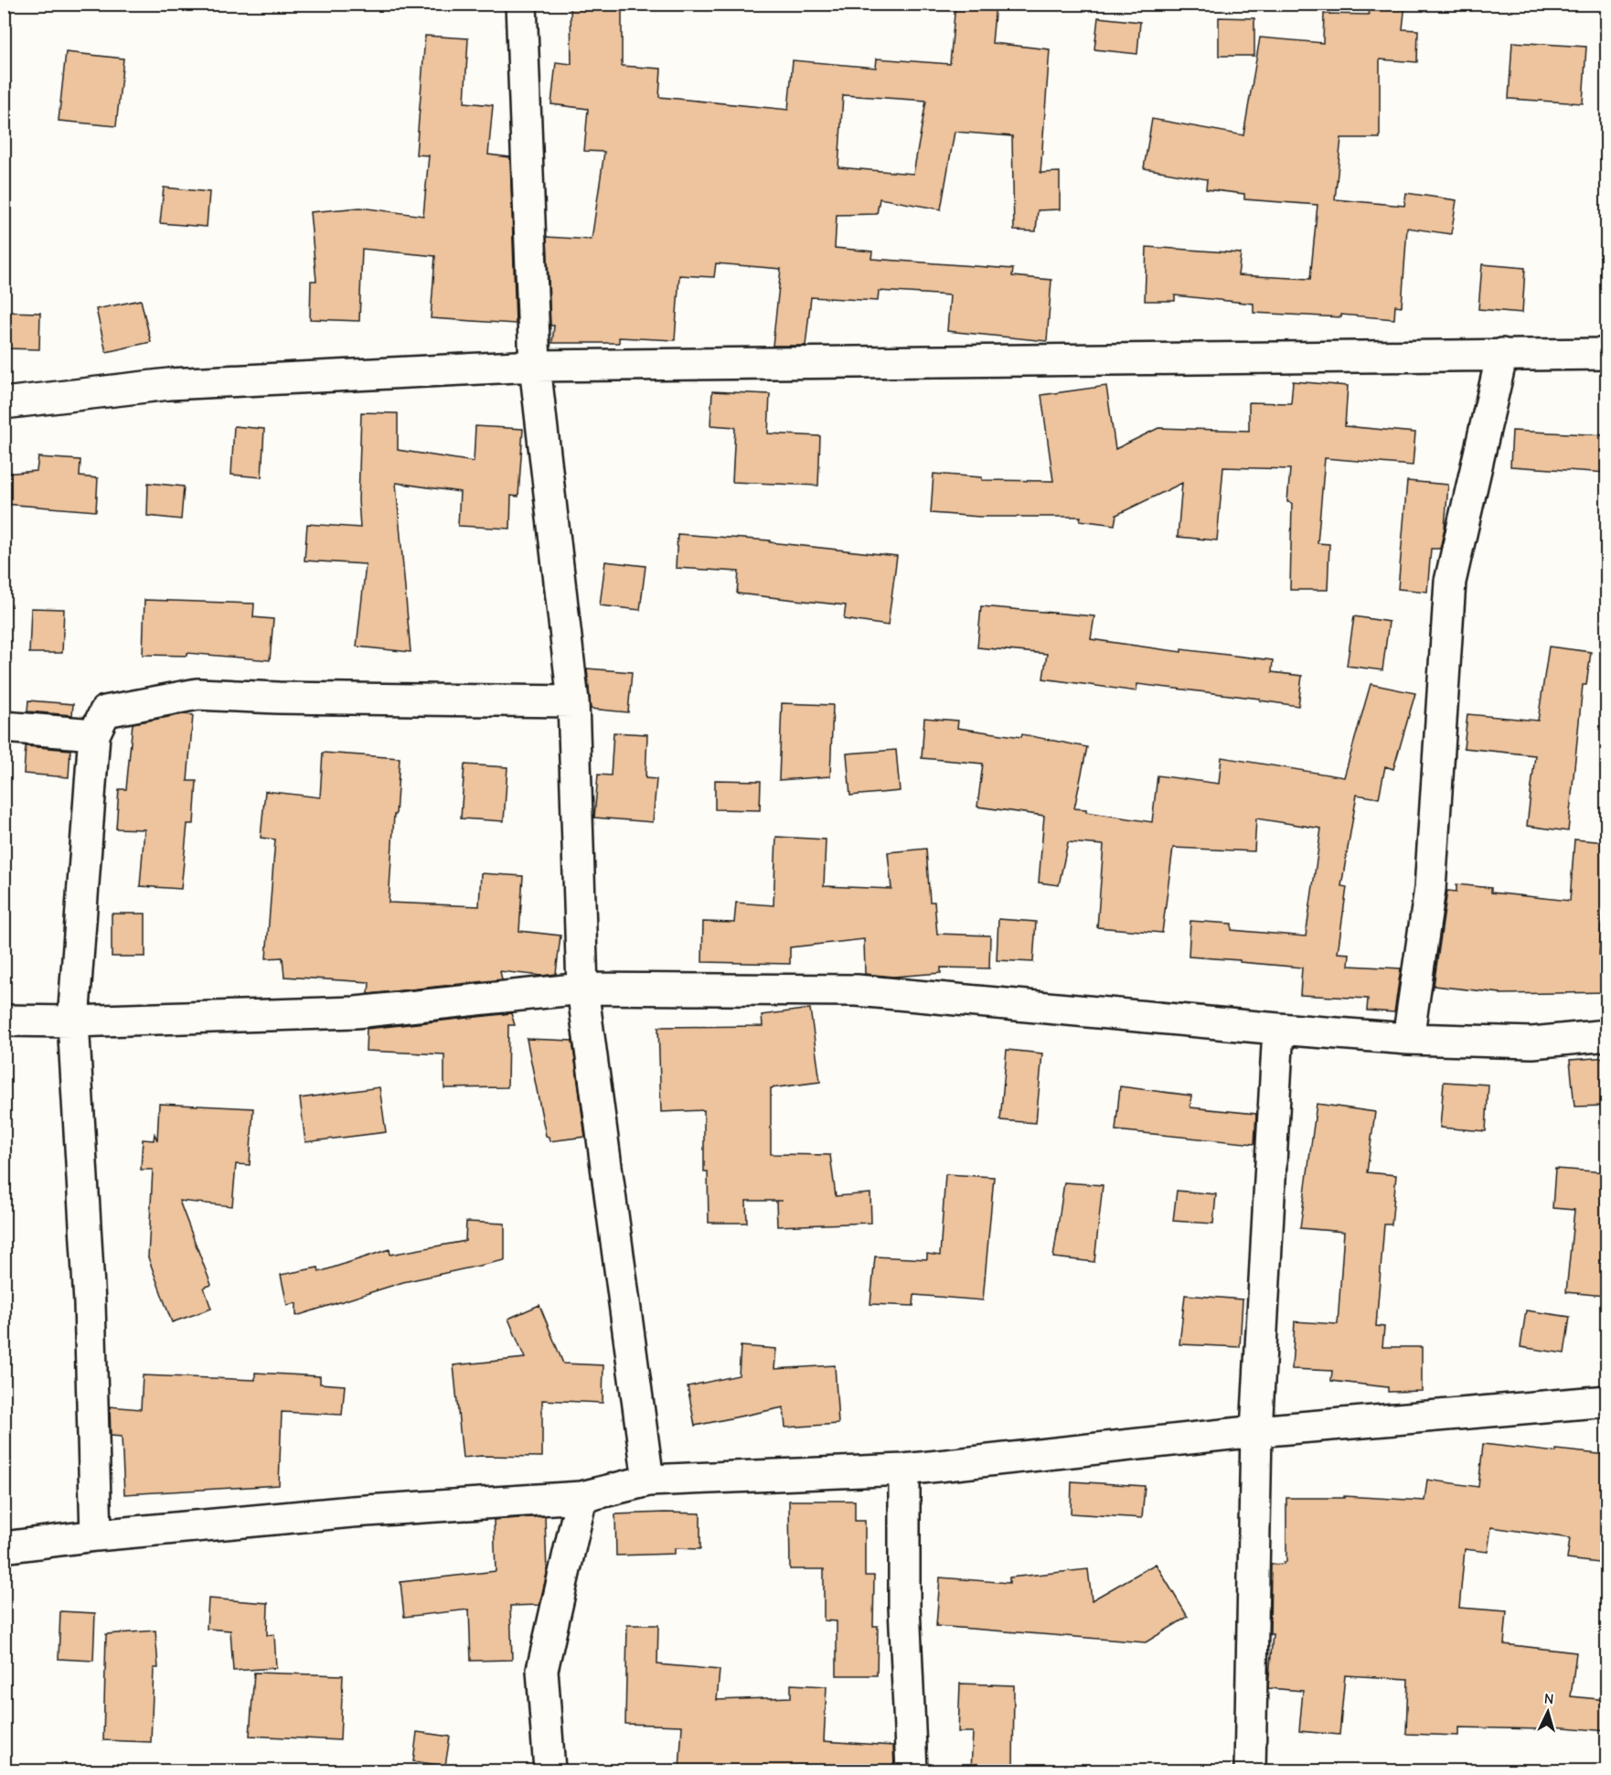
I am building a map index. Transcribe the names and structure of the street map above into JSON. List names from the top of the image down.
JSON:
{
  "north": "top"
}
